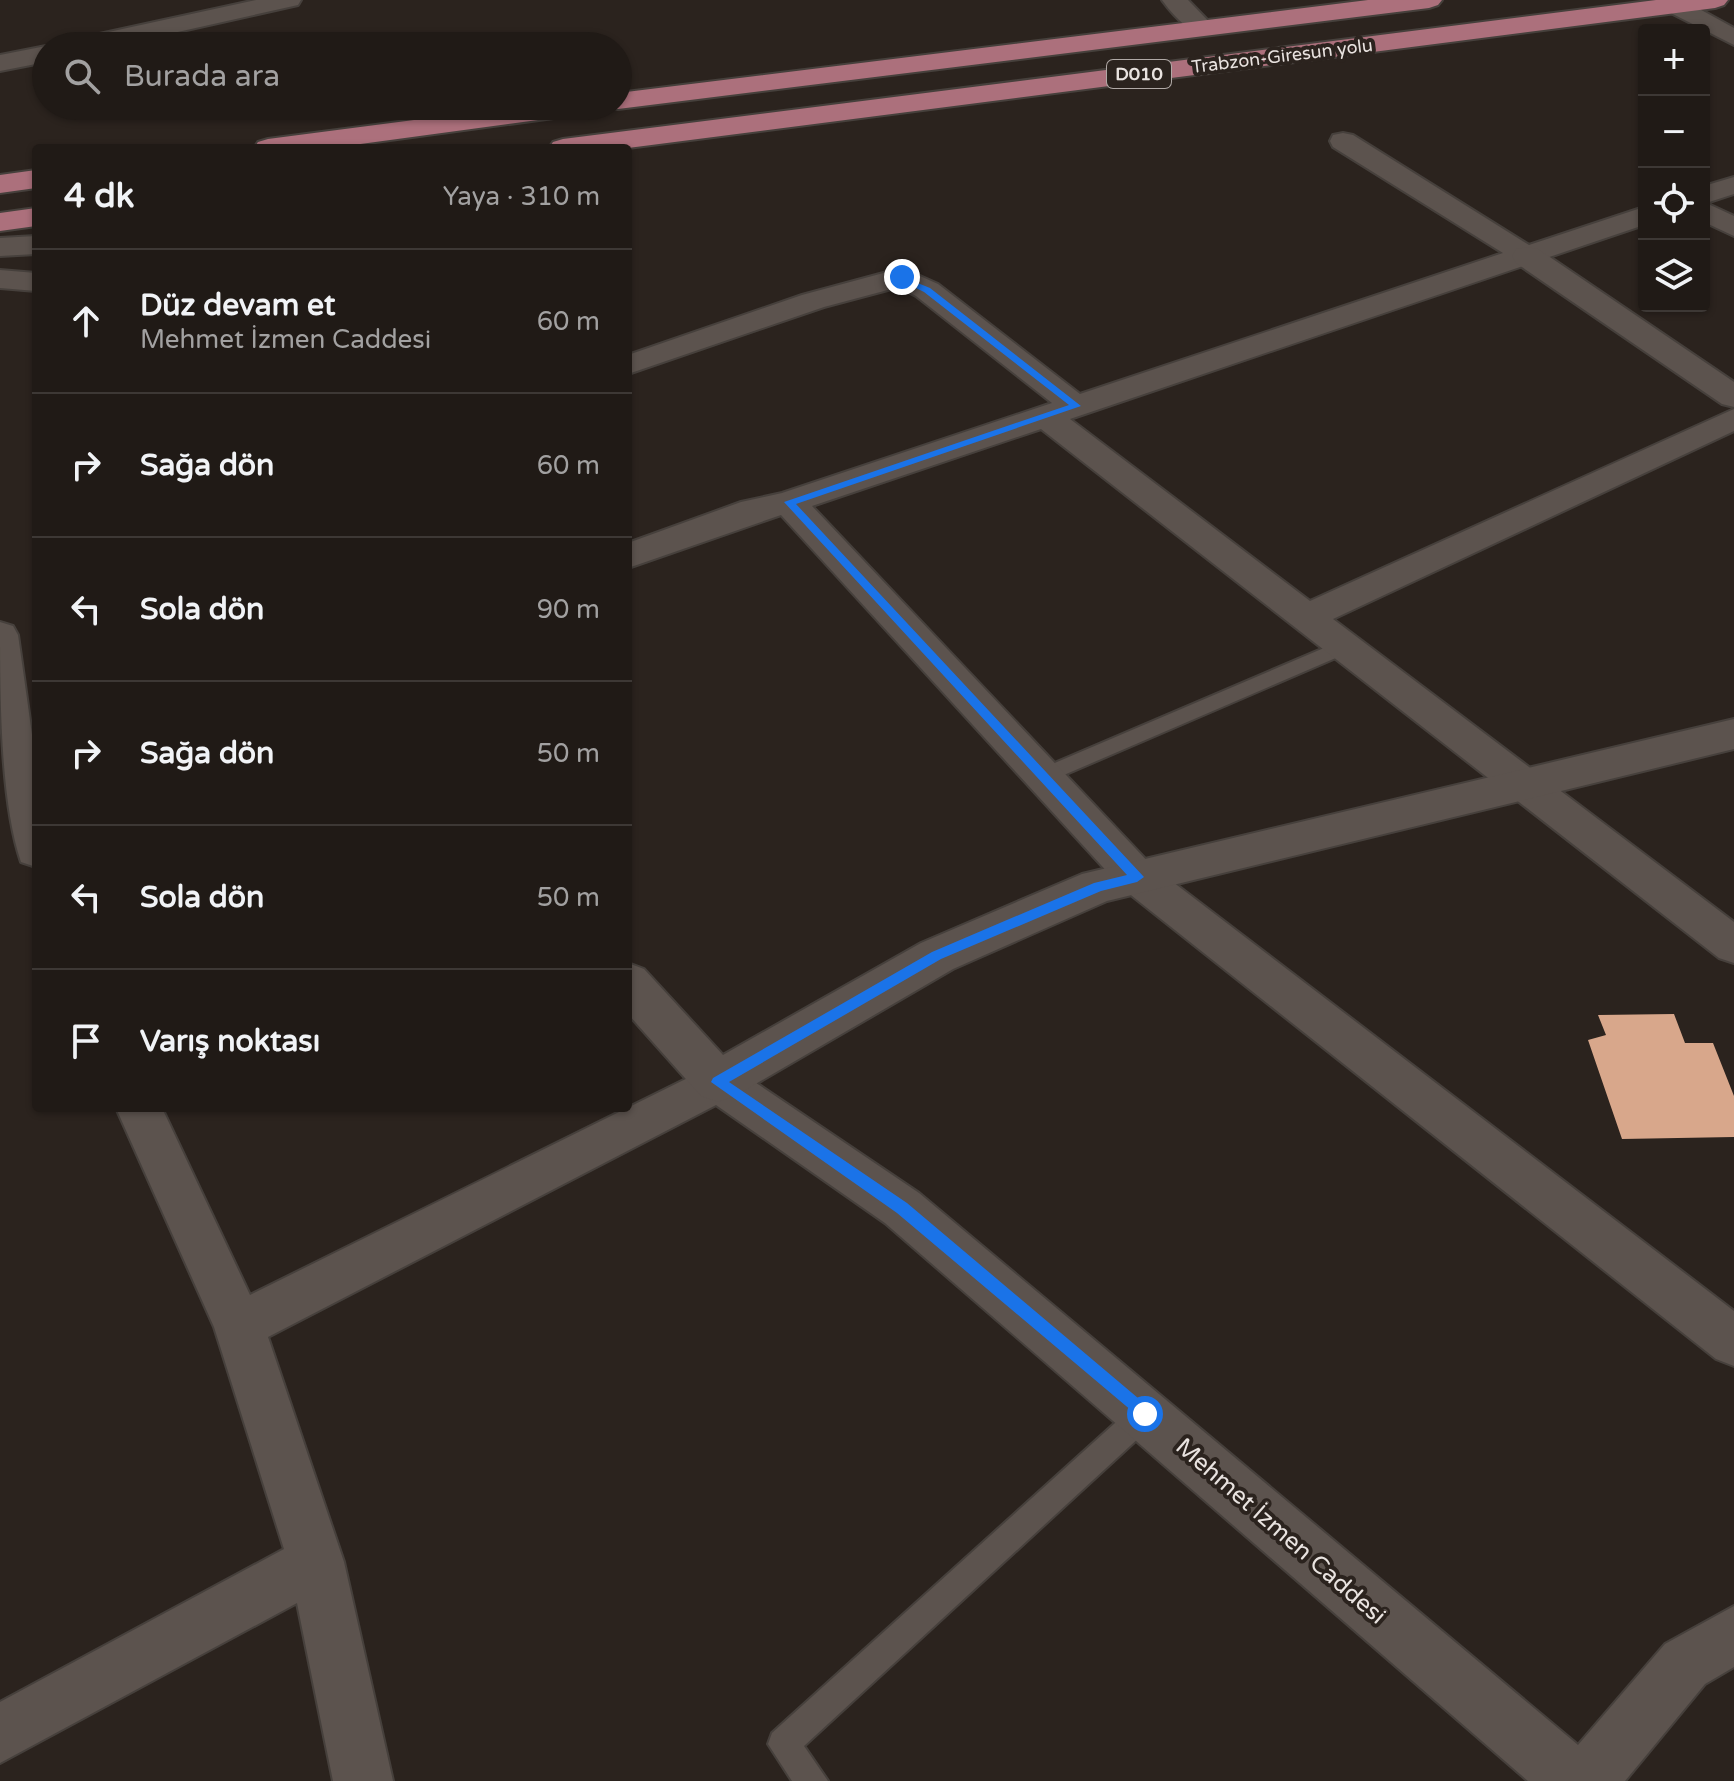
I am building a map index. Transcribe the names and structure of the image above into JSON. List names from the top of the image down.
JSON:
{
  "streets": {
    "highway": ["Trabzon-Giresun yolu", "D010"],
    "street": ["Mehmet İzmen Caddesi"]
  },
  "page": {
    "map_buttons": ["+", "−"],
    "search": "Burada ara",
    "heading": ["4 dk", "Yaya · 310 m"],
    "list": [
      ["Düz devam et", "Mehmet İzmen Caddesi", "60 m"],
      ["Sağa dön", "60 m"],
      ["Sola dön", "90 m"],
      ["Sağa dön", "50 m"],
      ["Sola dön", "50 m"],
      "Varış noktası"
    ]
  }
}
